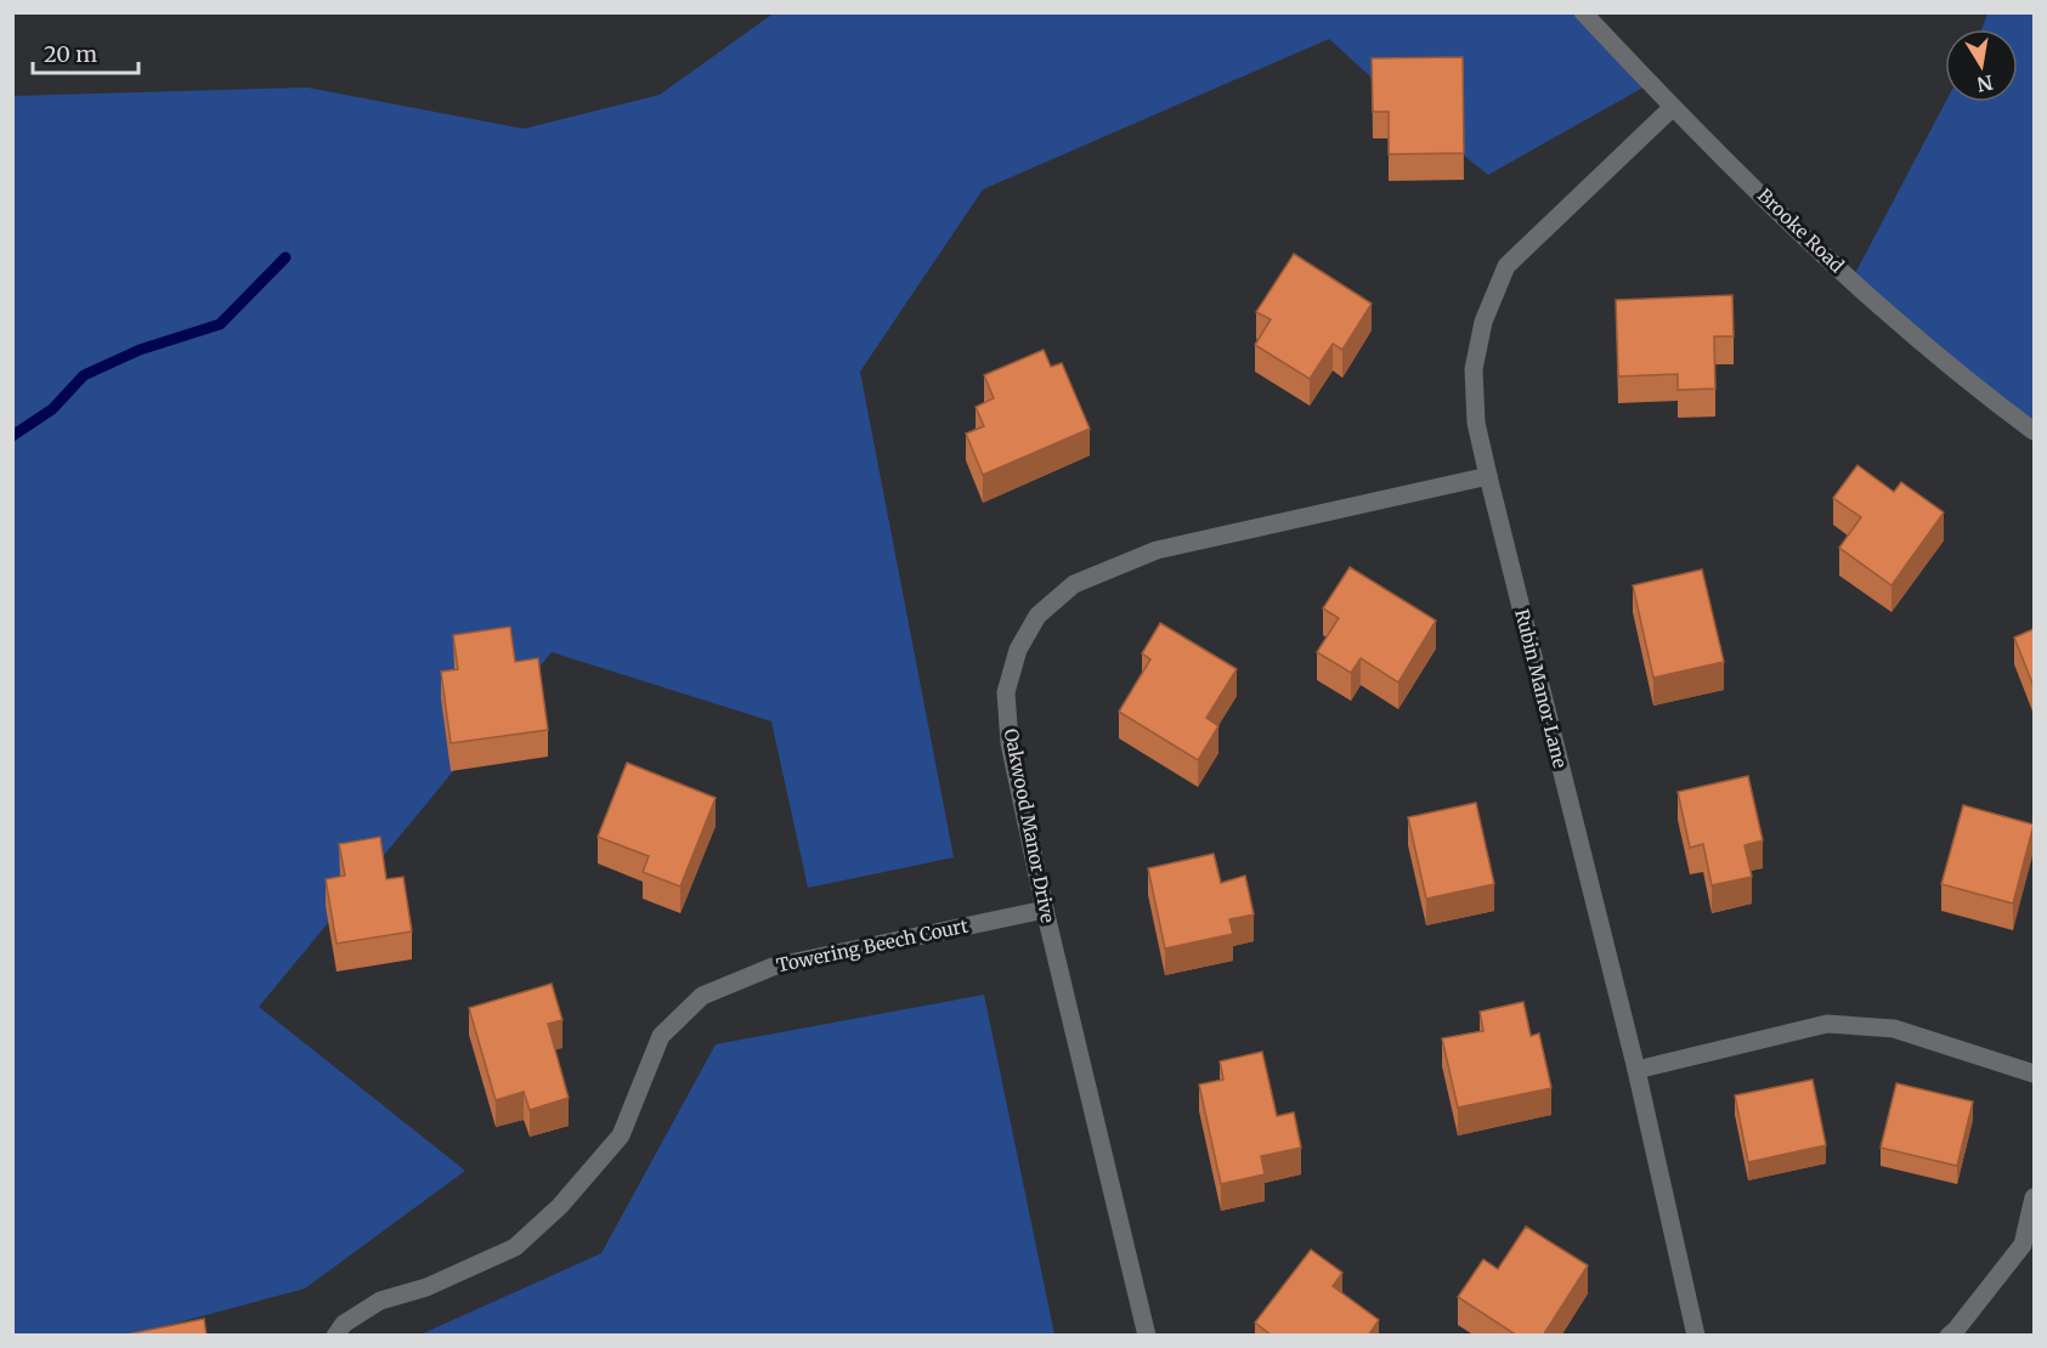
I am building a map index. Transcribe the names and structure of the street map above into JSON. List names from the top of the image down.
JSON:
{
  "streets": {
    "street": [
      "Brooke Road",
      "Rubin Manor Lane",
      "Oakwood Manor Drive",
      "Towering Beech Court"
    ]
  },
  "crossings": [
    ["Brooke Road", "Rubin Manor Lane"],
    ["Rubin Manor Lane", "Oakwood Manor Drive"],
    ["Oakwood Manor Drive", "Towering Beech Court"]
  ],
  "scale_bar": "20 m",
  "north": "bottom"
}
